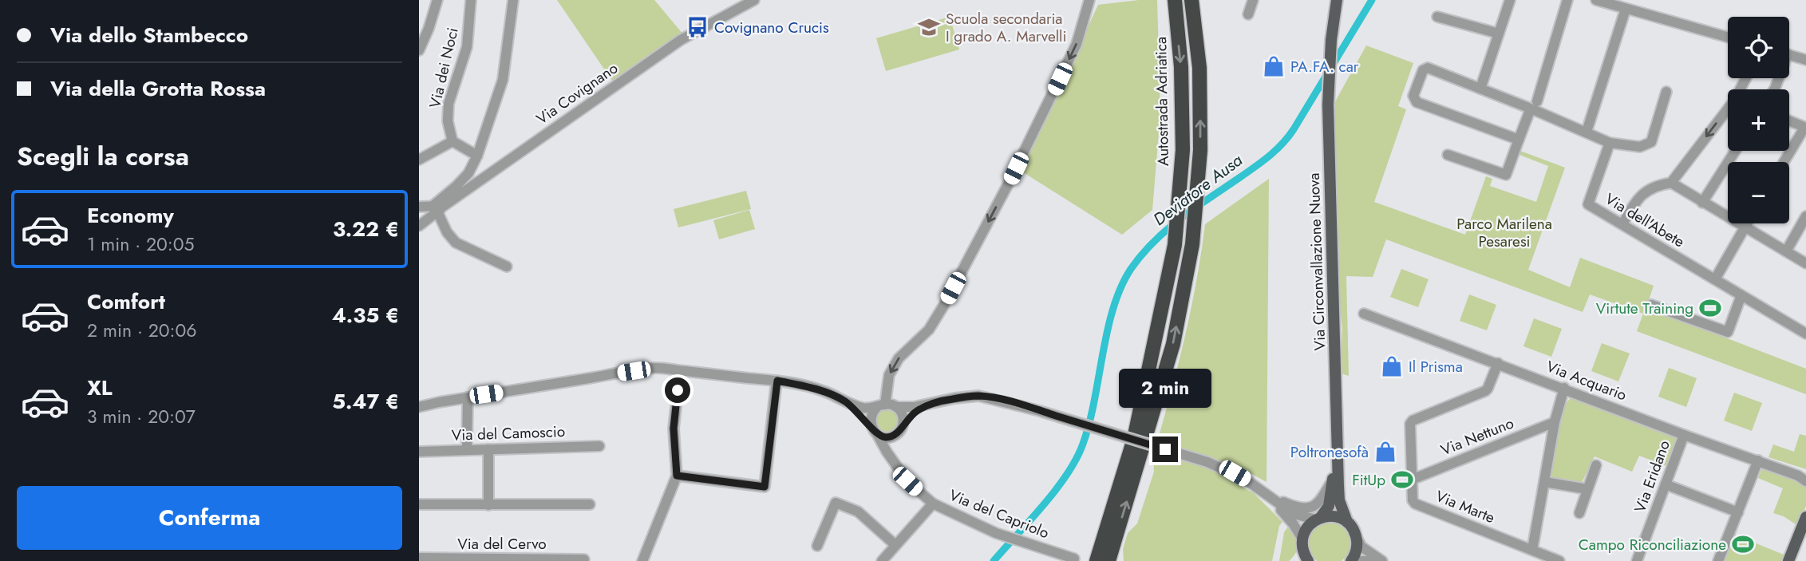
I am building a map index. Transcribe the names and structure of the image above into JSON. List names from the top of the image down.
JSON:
{
  "streets": {
    "highway": ["Autostrada Adriatica"],
    "main road": ["Via Circonvallazione Nuova"],
    "street": [
      "Via dei Noci",
      "Via Covignano",
      "Via dell'Abete",
      "Via Acquario",
      "Via del Camoscio",
      "Via Nettuno",
      "Via Eridano",
      "Via Marte",
      "Via del Capriolo",
      "Via del Cervo"
    ]
  },
  "crossings": [
    ["Via Acquario", "Via Eridano"],
    ["Via Acquario", "Via Marte"],
    ["Via Nettuno", "Via Marte"]
  ],
  "water": ["Deviatore Ausa"],
  "parks": ["Parco Marilena Pesaresi"],
  "places": {
    "bus stop": ["Covignano Crucis"],
    "school or university": ["Scuola secondaria I grado A. Marvelli"],
    "shop": ["PA.FA. car", "Il Prisma", "Poltronesofà"],
    "sports": ["Virtute Training", "FitUp", "Campo Riconciliazione"]
  },
  "page": {
    "banner": ["Via dello Stambecco", "Via della Grotta Rossa"],
    "map_buttons": ["+", "−"],
    "heading": "Scegli la corsa",
    "list": [
      {
        "name": "Economy",
        "note": "1 min · 20:05",
        "value": "3.22 €"
      },
      {
        "name": "Comfort",
        "note": "2 min · 20:06",
        "value": "4.35 €"
      },
      {
        "name": "XL",
        "note": "3 min · 20:07",
        "value": "5.47 €"
      }
    ],
    "bubble": "2 min",
    "buttons": "Conferma"
  }
}
